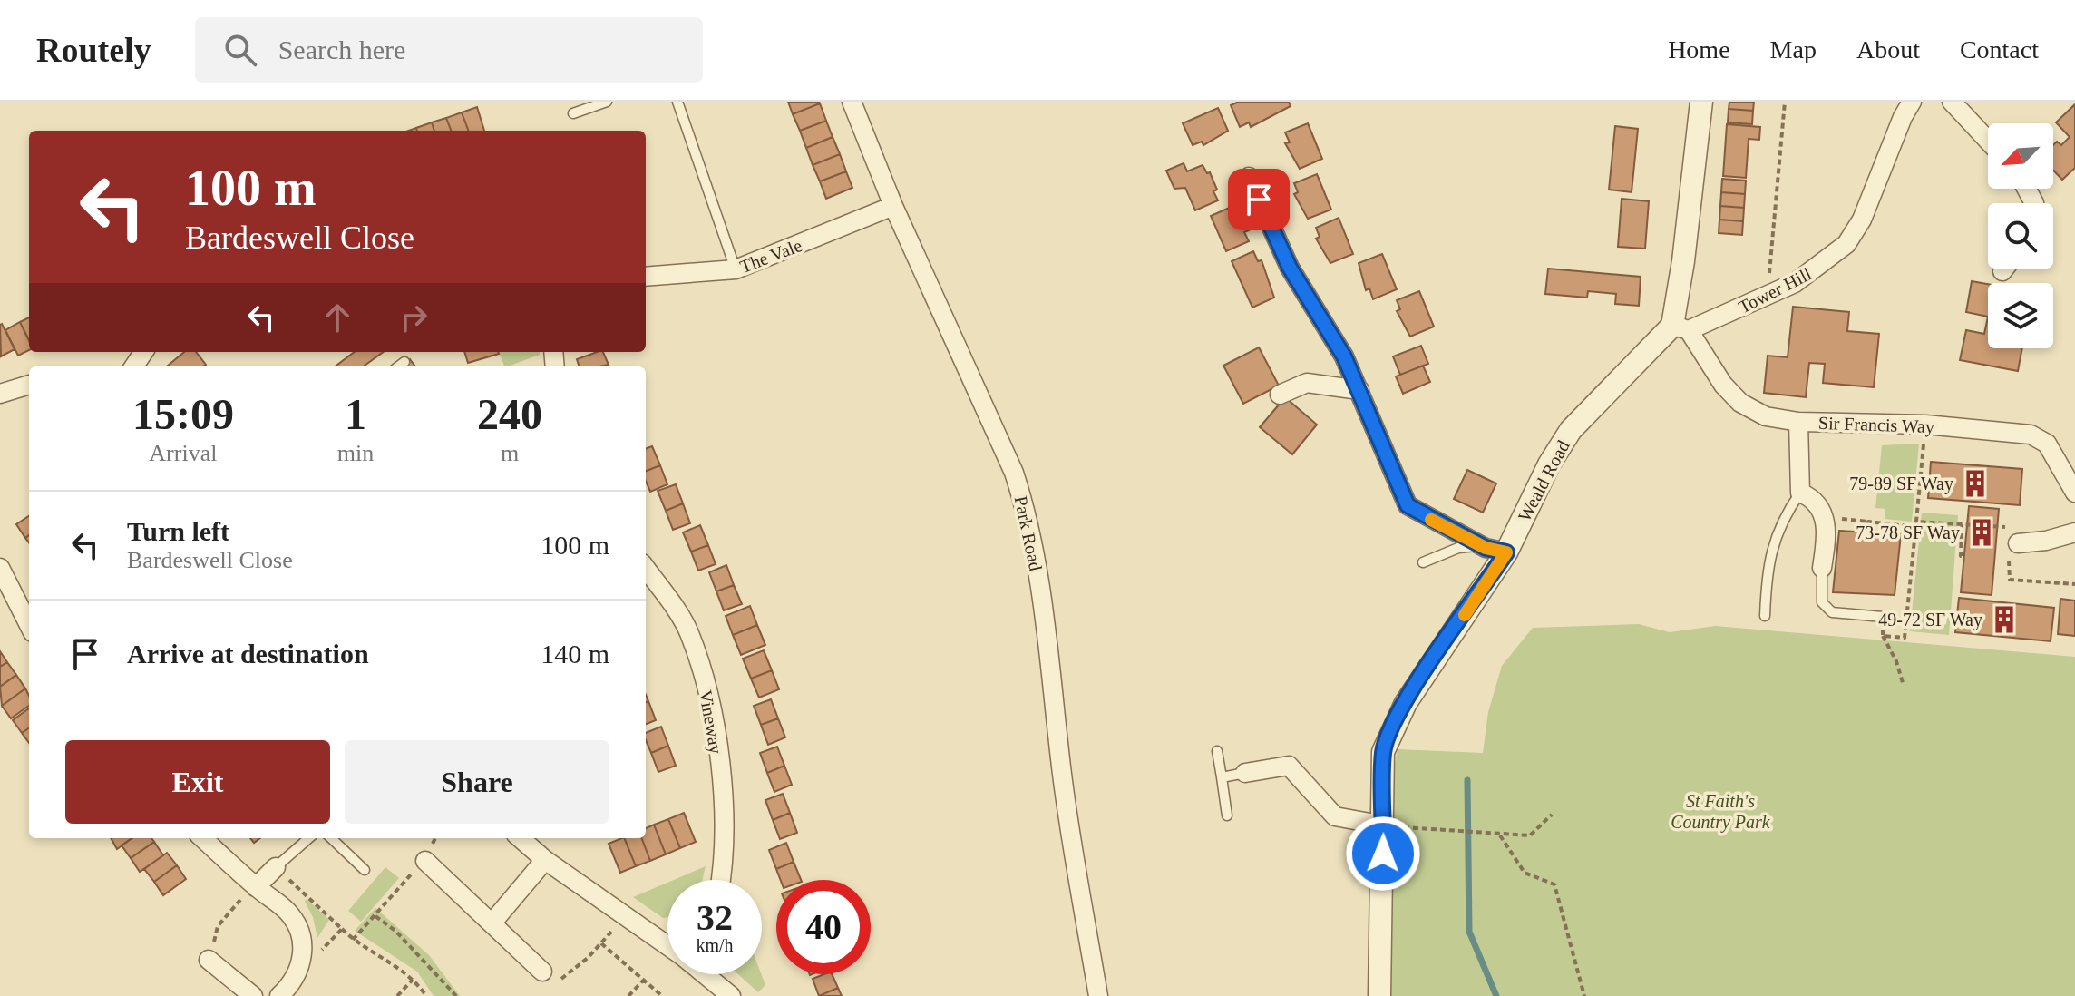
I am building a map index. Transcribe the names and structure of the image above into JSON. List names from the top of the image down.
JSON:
{
  "streets": {
    "street": [
      "The Vale",
      "Tower Hill",
      "Sir Francis Way",
      "Weald Road",
      "Park Road",
      "Vineway"
    ]
  },
  "crossings": [
    ["The Vale", "Park Road"],
    ["Tower Hill", "Sir Francis Way"],
    ["Tower Hill", "Weald Road"],
    ["Sir Francis Way", "Weald Road"]
  ],
  "parks": ["St Faith's Country Park"],
  "places": {
    "building": ["79-89 SF Way", "73-78 SF Way", "49-72 SF Way"]
  },
  "north": "bottom left",
  "page": {
    "header": "Routely",
    "search": "Search here",
    "nav": [
      "Home",
      "Map",
      "About",
      "Contact"
    ],
    "turn": ["100 m", "Bardeswell Close"],
    "eta": [
      "15:09",
      "Arrival",
      "1",
      "min",
      "240",
      "m"
    ],
    "list": [
      {
        "name": "Turn left",
        "note": "Bardeswell Close",
        "value": "100 m"
      },
      {
        "name": "Arrive at destination",
        "value": "140 m"
      }
    ],
    "buttons": ["Exit", "Share"],
    "speed": "32 km/h",
    "limit": "40"
  }
}
